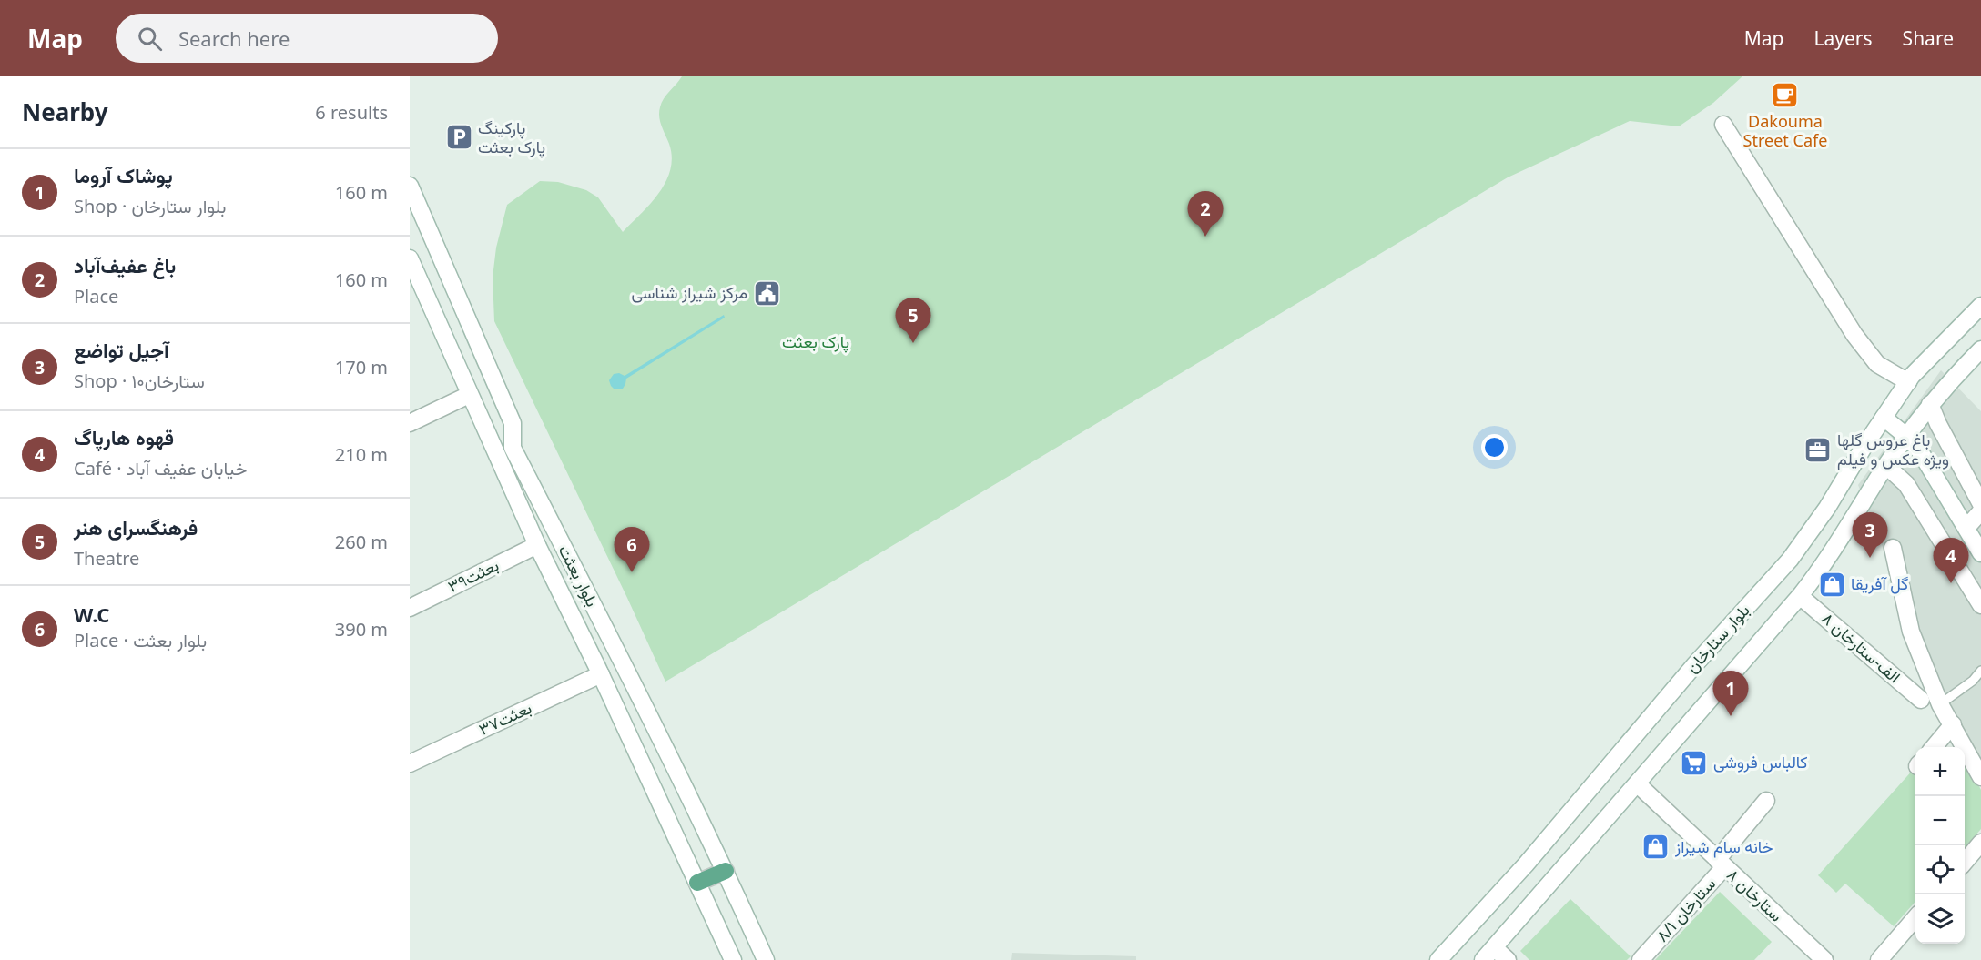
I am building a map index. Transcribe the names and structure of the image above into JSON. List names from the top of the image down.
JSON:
{
  "streets": {
    "main road": [
      "بعثت۳۹",
      "بلوار بعثت",
      "بلوار ستارخان",
      "۸ الف-ستارخان",
      "بعثت۳۷",
      "ستارخان ۸",
      "ستارخان ۸/۱"
    ]
  },
  "crossings": [
    ["بعثت۳۹", "بلوار بعثت"],
    ["بلوار بعثت", "بعثت۳۷"],
    ["بلوار ستارخان", "۸ الف-ستارخان"],
    ["بلوار ستارخان", "ستارخان ۸"],
    ["ستارخان ۸", "ستارخان ۸/۱"]
  ],
  "parks": ["پارک بعثت"],
  "places": {
    "cafe": ["Dakouma Street Cafe"],
    "parking": ["پارکینگ پارک بعثت"],
    "public building": ["مرکز شیراز شناسی"],
    "office": ["باغ عروس گلها ویژه عکس و فیلم"],
    "shop": ["گل آفریقا", "خانه سام شیراز"],
    "supermarket": ["کالباس فروشی"]
  },
  "page": {
    "header": "Map",
    "search": "Search here",
    "nav": ["Map", "Layers", "Share"],
    "heading": ["Nearby", "6 results"],
    "list": [
      {
        "mark": "1",
        "name": "پوشاک آروما",
        "note": "Shop · بلوار ستارخان",
        "value": "160 m"
      },
      {
        "mark": "2",
        "name": "باغ عفیف‌آباد",
        "note": "Place",
        "value": "160 m"
      },
      {
        "mark": "3",
        "name": "آجیل تواضع",
        "note": "Shop · ستارخان۱۰",
        "value": "170 m"
      },
      {
        "mark": "4",
        "name": "قهوه هارپاگ",
        "note": "Café · خیابان عفیف آباد",
        "value": "210 m"
      },
      {
        "mark": "5",
        "name": "فرهنگسرای هنر",
        "note": "Theatre",
        "value": "260 m"
      },
      {
        "mark": "6",
        "name": "W.C",
        "note": "Place · بلوار بعثت",
        "value": "390 m"
      }
    ],
    "pins": [
      "2",
      "5",
      "3",
      "6",
      "4",
      "1"
    ],
    "map_buttons": ["+", "−"]
  }
}
